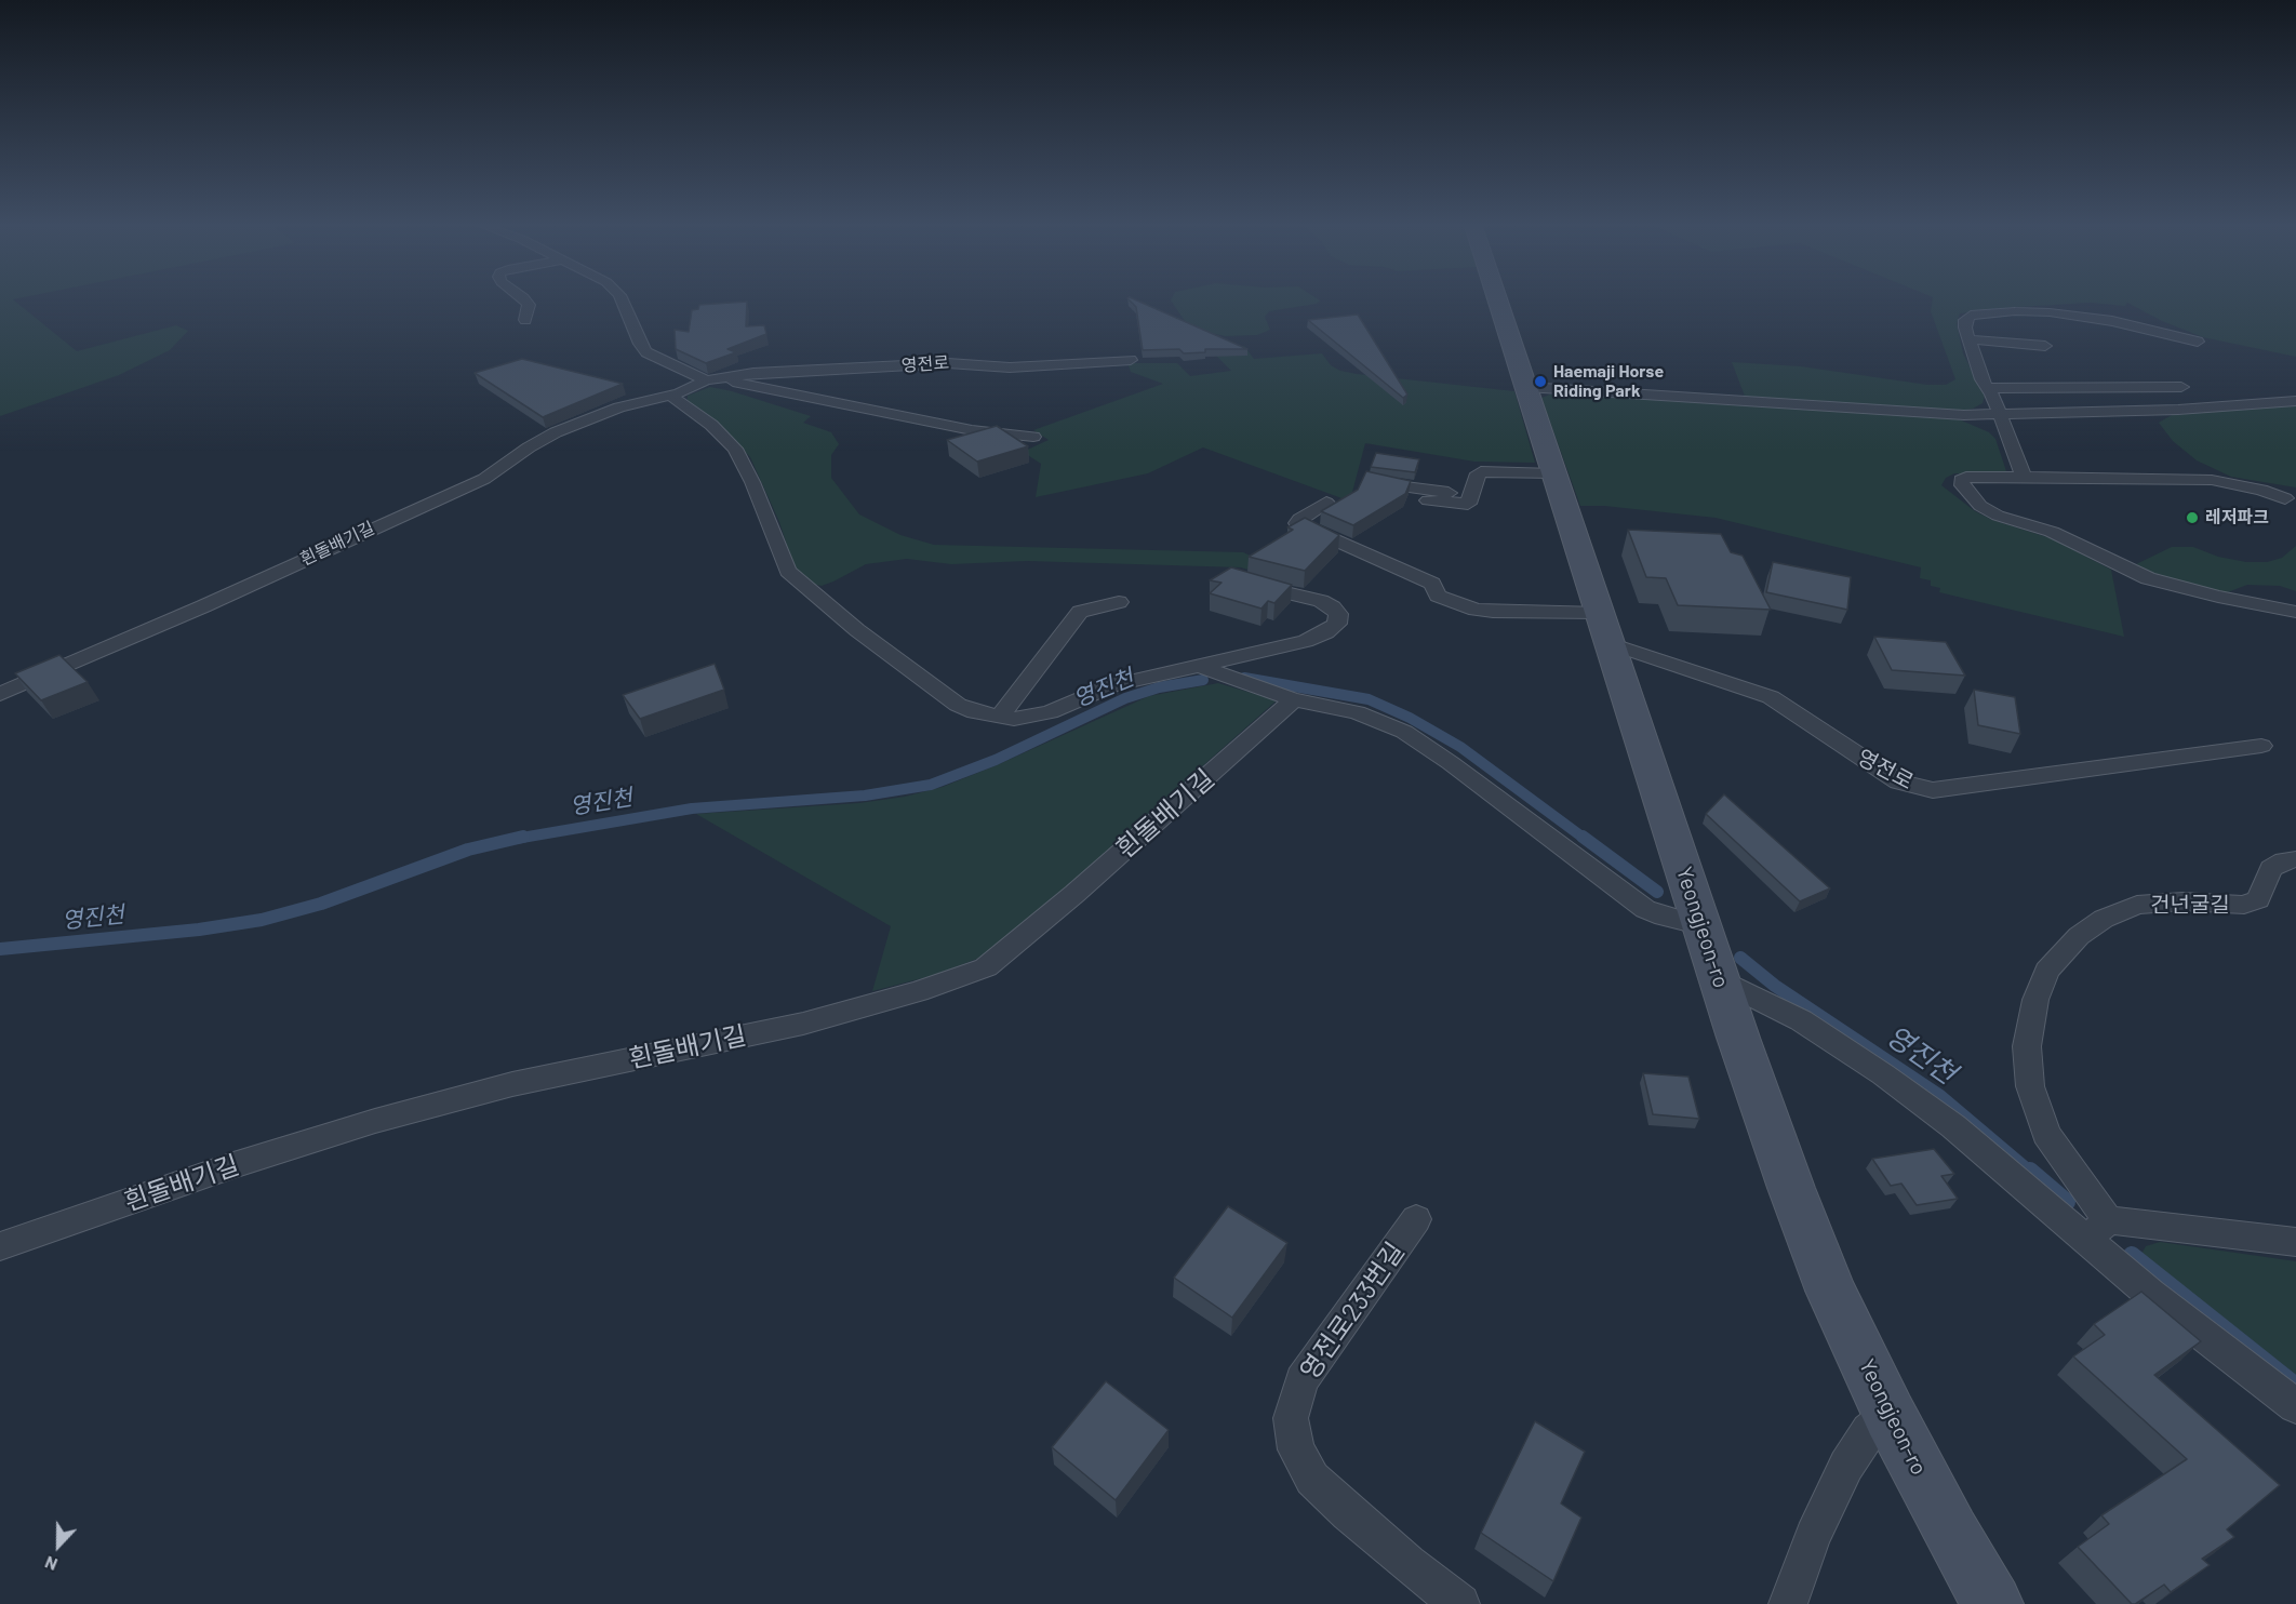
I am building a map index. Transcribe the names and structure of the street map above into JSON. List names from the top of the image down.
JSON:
{
  "streets": {
    "street": ["Yeongjeon-ro"],
    "lane": [
      "영전로",
      "흰돌배기길",
      "건넌굴길",
      "영전로233번길"
    ]
  },
  "crossings": [
    ["영전로", "흰돌배기길"],
    ["영전로", "Yeongjeon-ro"],
    ["건넌굴길", "Yeongjeon-ro"]
  ],
  "water": ["영진천"],
  "places": ["Haemaji Horse Riding Park", "레저파크"],
  "north": "bottom"
}
